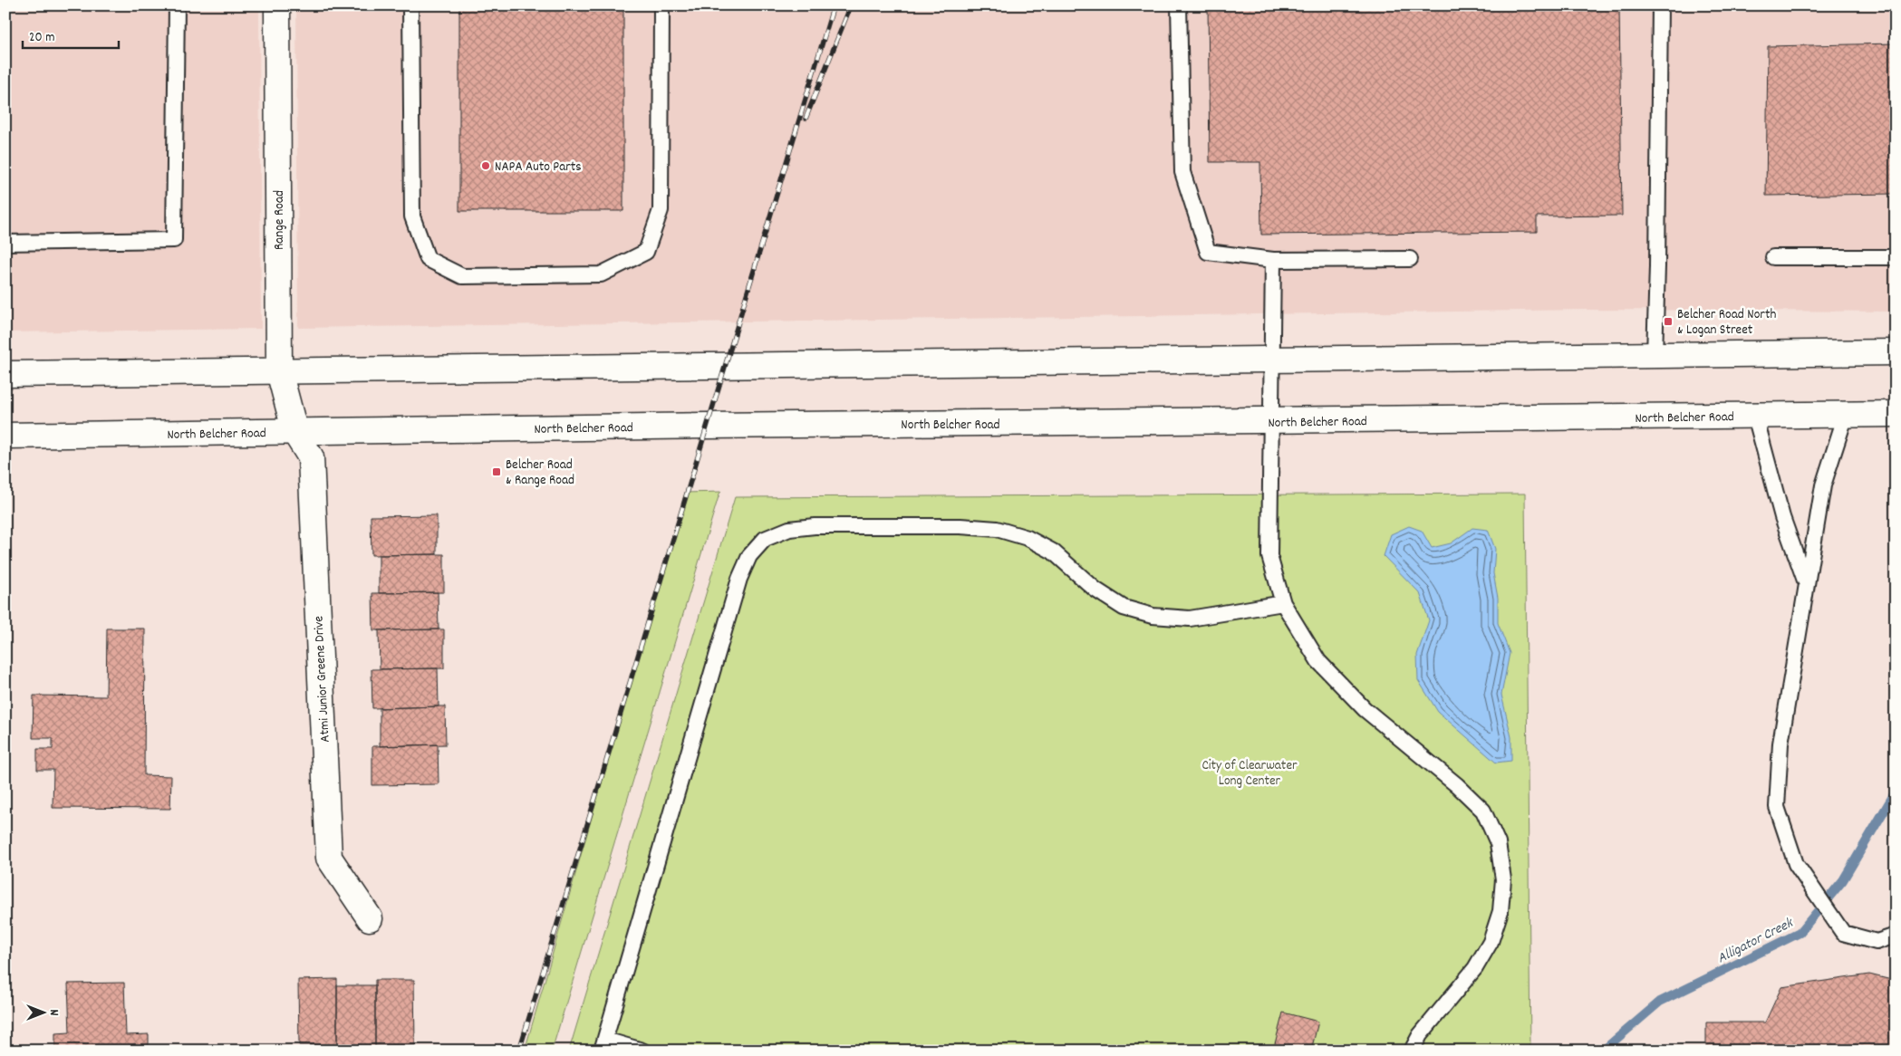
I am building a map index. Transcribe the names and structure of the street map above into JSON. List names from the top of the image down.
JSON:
{
  "streets": {
    "main road": ["Range Road", "North Belcher Road", "Atmi Junior Greene Drive"]
  },
  "crossings": [
    ["Range Road", "North Belcher Road"],
    ["Range Road", "Atmi Junior Greene Drive"],
    ["North Belcher Road", "Atmi Junior Greene Drive"]
  ],
  "water": ["Alligator Creek"],
  "parks": ["City of Clearwater Long Center"],
  "places": {
    "other": ["NAPA Auto Parts"],
    "transit": ["Belcher Road North & Logan Street", "Belcher Road & Range Road"]
  },
  "scale_bar": "20 m",
  "north": "right"
}
